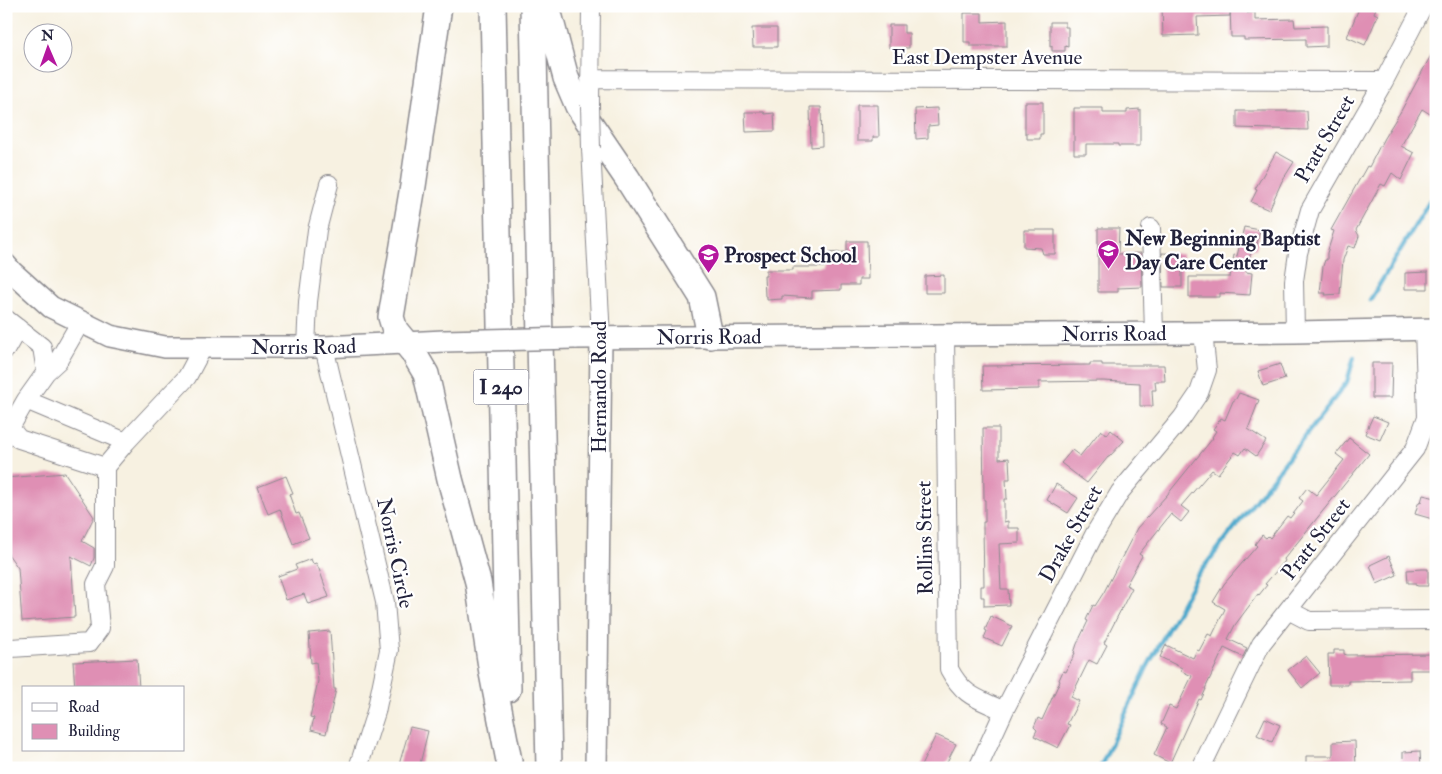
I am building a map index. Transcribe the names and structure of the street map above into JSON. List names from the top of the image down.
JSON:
{
  "streets": {
    "highway": ["I 240"],
    "main road": ["Norris Road", "Hernando Road"],
    "street": [
      "East Dempster Avenue",
      "Pratt Street",
      "Drake Street",
      "Rollins Street",
      "Norris Circle"
    ]
  },
  "crossings": [
    ["East Dempster Avenue", "Pratt Street"],
    ["East Dempster Avenue", "Hernando Road"],
    ["Pratt Street", "Norris Road"],
    ["Norris Road", "Hernando Road"],
    ["Norris Road", "Drake Street"],
    ["Norris Road", "Rollins Street"],
    ["Norris Road", "Norris Circle"],
    ["Drake Street", "Rollins Street"]
  ],
  "places": {
    "school or university": ["New Beginning Baptist Day Care Center", "Prospect School"]
  },
  "legend": ["Road", "Building"],
  "north": "top"
}
